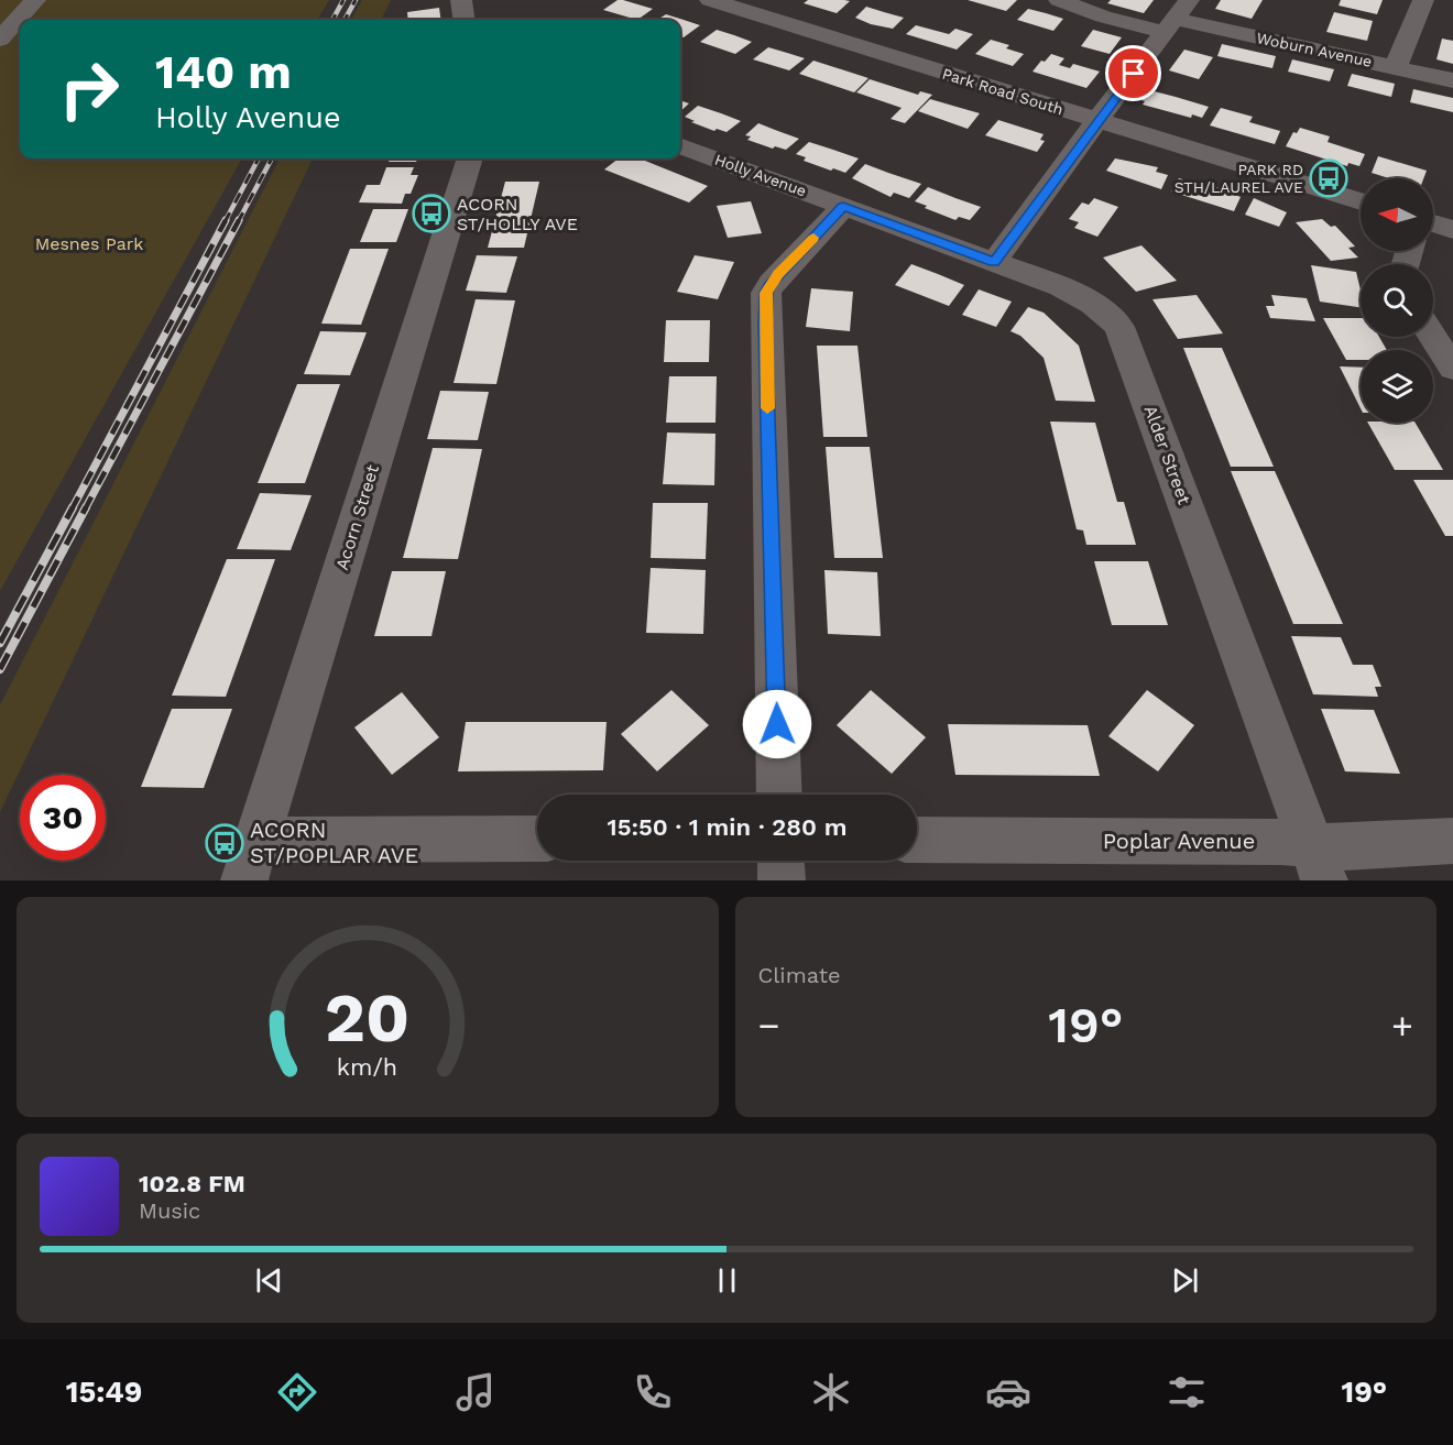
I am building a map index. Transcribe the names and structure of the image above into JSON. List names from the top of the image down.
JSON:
{
  "streets": {
    "street": [
      "Woburn Avenue",
      "Park Road South",
      "Holly Avenue",
      "Alder Street",
      "Acorn Street",
      "Poplar Avenue"
    ]
  },
  "crossings": [
    ["Holly Avenue", "Alder Street"],
    ["Alder Street", "Poplar Avenue"]
  ],
  "parks": ["Mesnes Park"],
  "places": {
    "bus stop": ["PARK RD STH/LAUREL AVE", "ACORN ST/HOLLY AVE", "ACORN ST/POPLAR AVE"]
  },
  "north": "left",
  "page": {
    "turn": ["140 m", "Holly Avenue"],
    "limit": "30",
    "trip": "15:50 · 1 min · 280 m",
    "tile": "Climate",
    "heat": ["−", "19°", "+"],
    "song": ["102.8 FM", "Music"],
    "tabs": ["15:49", "19°"],
    "gauge": ["20", "km/h"]
  }
}
